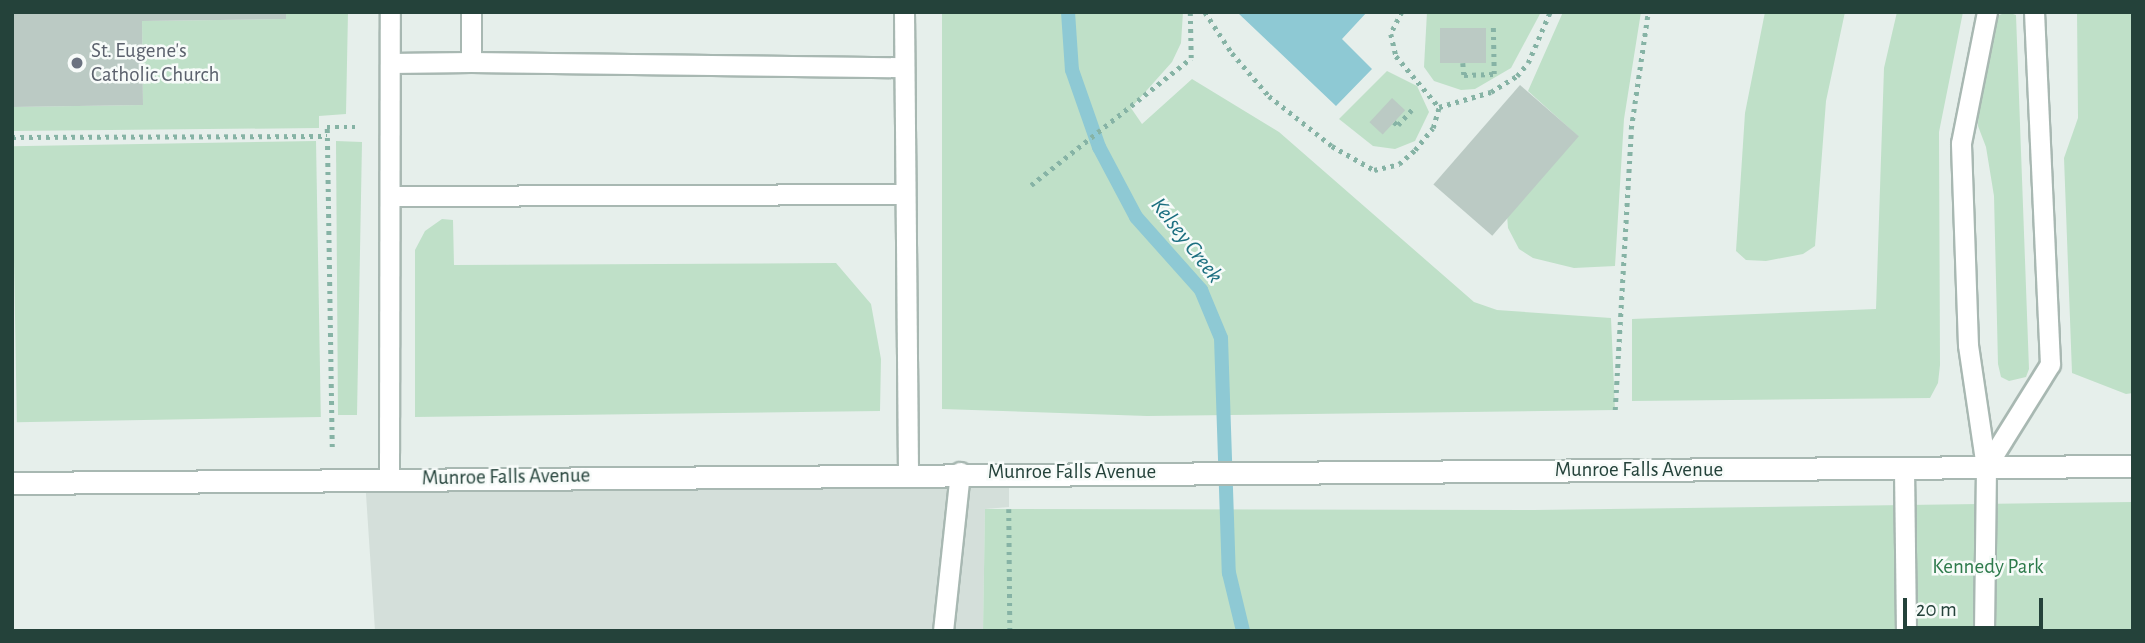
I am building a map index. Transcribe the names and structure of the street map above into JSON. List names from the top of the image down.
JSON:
{
  "streets": {
    "street": ["Munroe Falls Avenue"]
  },
  "water": ["Kelsey Creek"],
  "parks": ["Kennedy Park"],
  "places": ["St. Eugene's Catholic Church"],
  "scale_bar": "20 m"
}
